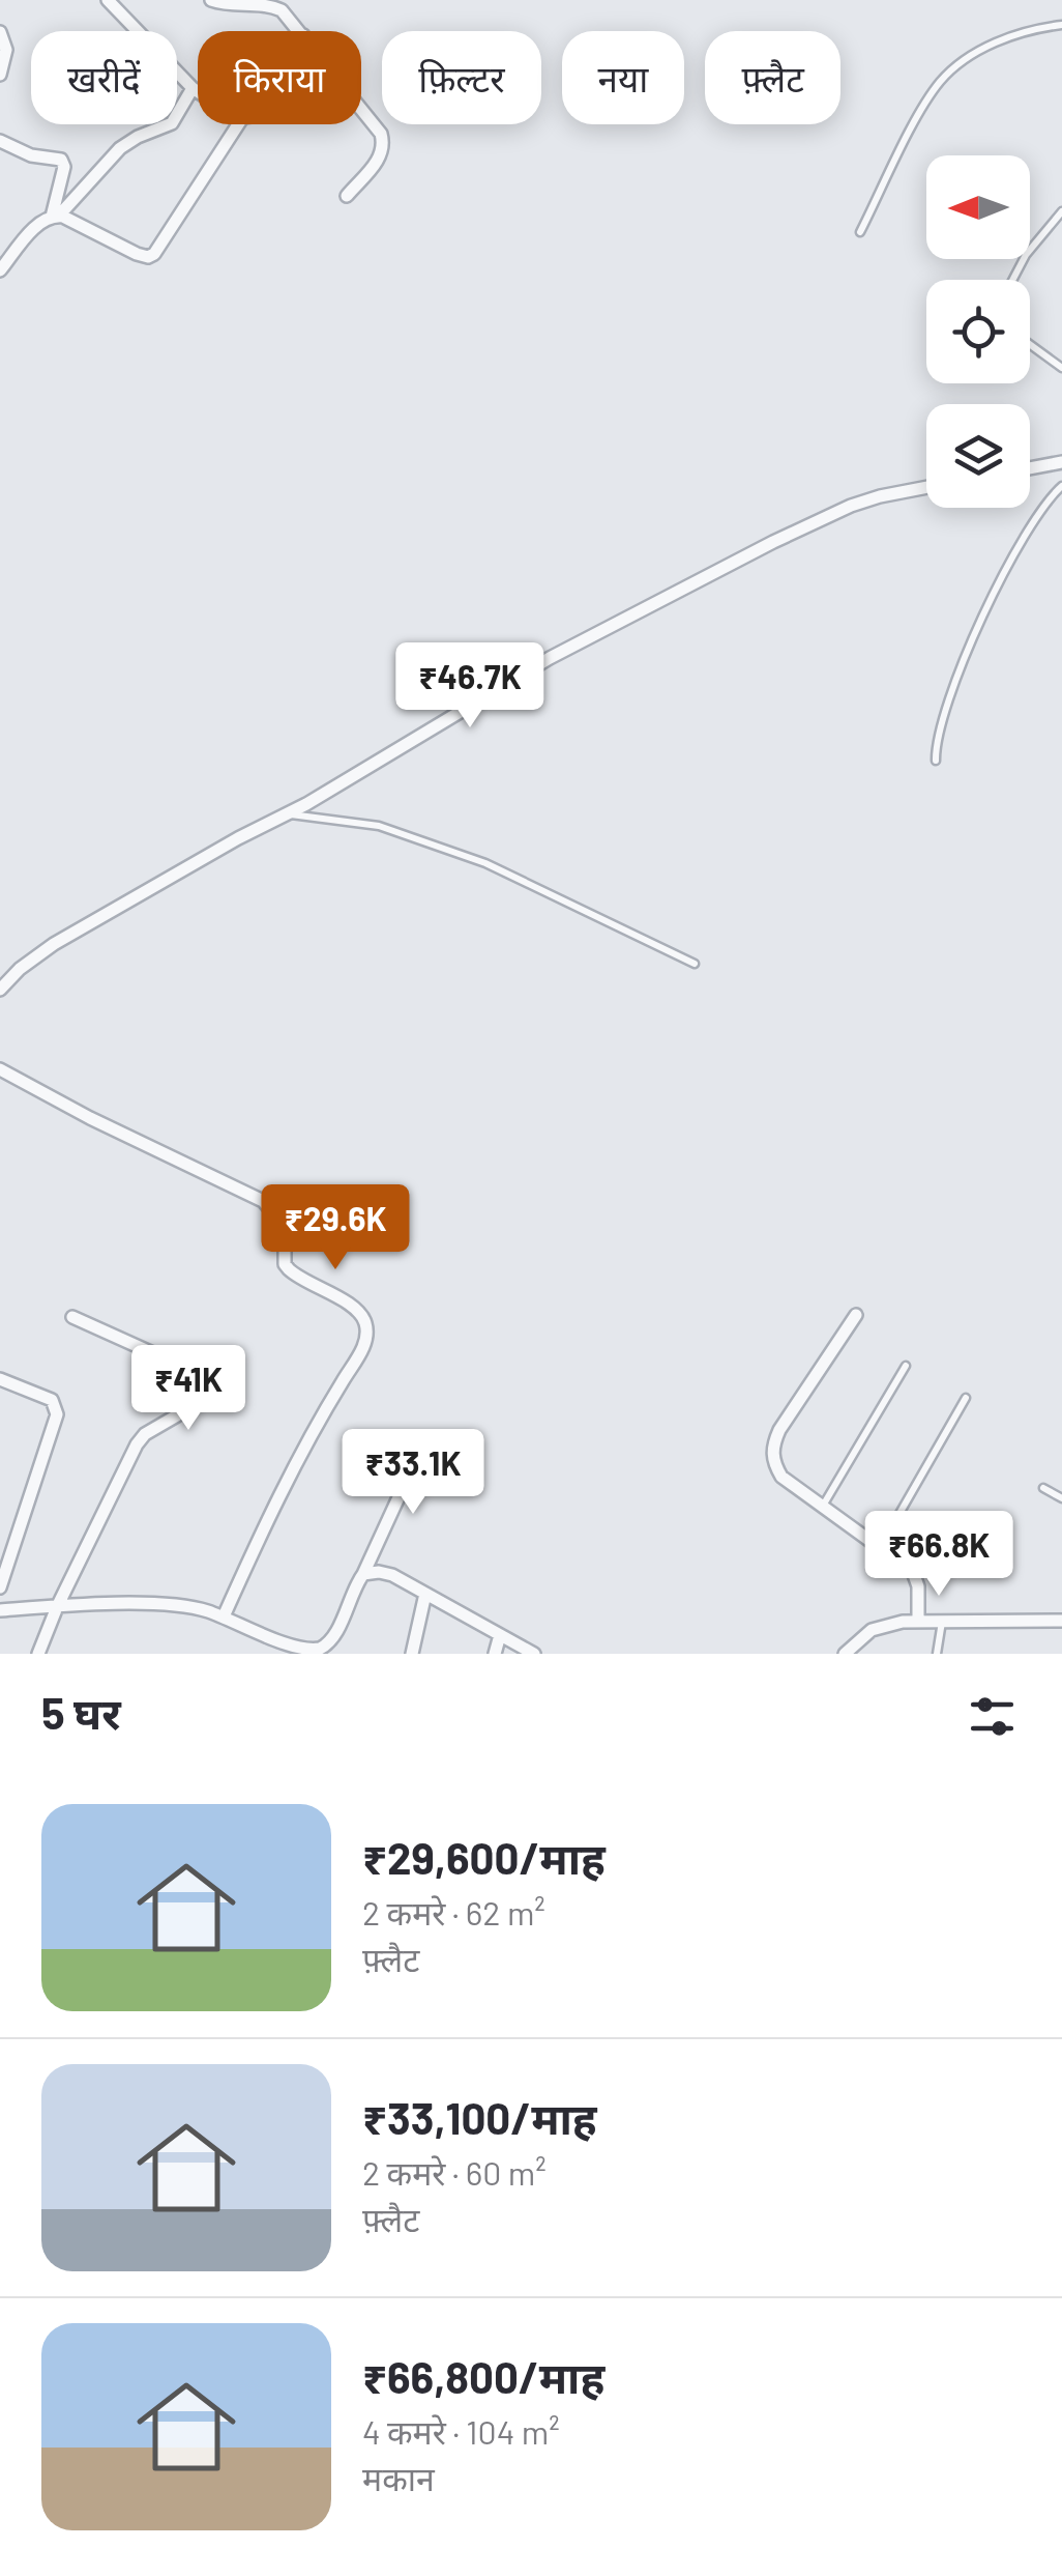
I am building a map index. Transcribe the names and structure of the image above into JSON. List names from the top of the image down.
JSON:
{
  "north": "left",
  "page": {
    "chip": [
      "खरीदें",
      "किराया",
      "फ़िल्टर",
      "नया",
      "फ़्लैट"
    ],
    "price": [
      "₹46.7K",
      "₹29.6K",
      "₹41K",
      "₹33.1K",
      "₹66.8K"
    ],
    "heading": "5 घर",
    "list": [
      {
        "name": "₹29,600/माह",
        "note": "2 कमरे · 62 m² · फ़्लैट"
      },
      {
        "name": "₹33,100/माह",
        "note": "2 कमरे · 60 m² · फ़्लैट"
      },
      {
        "name": "₹66,800/माह",
        "note": "4 कमरे · 104 m² · मकान"
      }
    ]
  }
}
